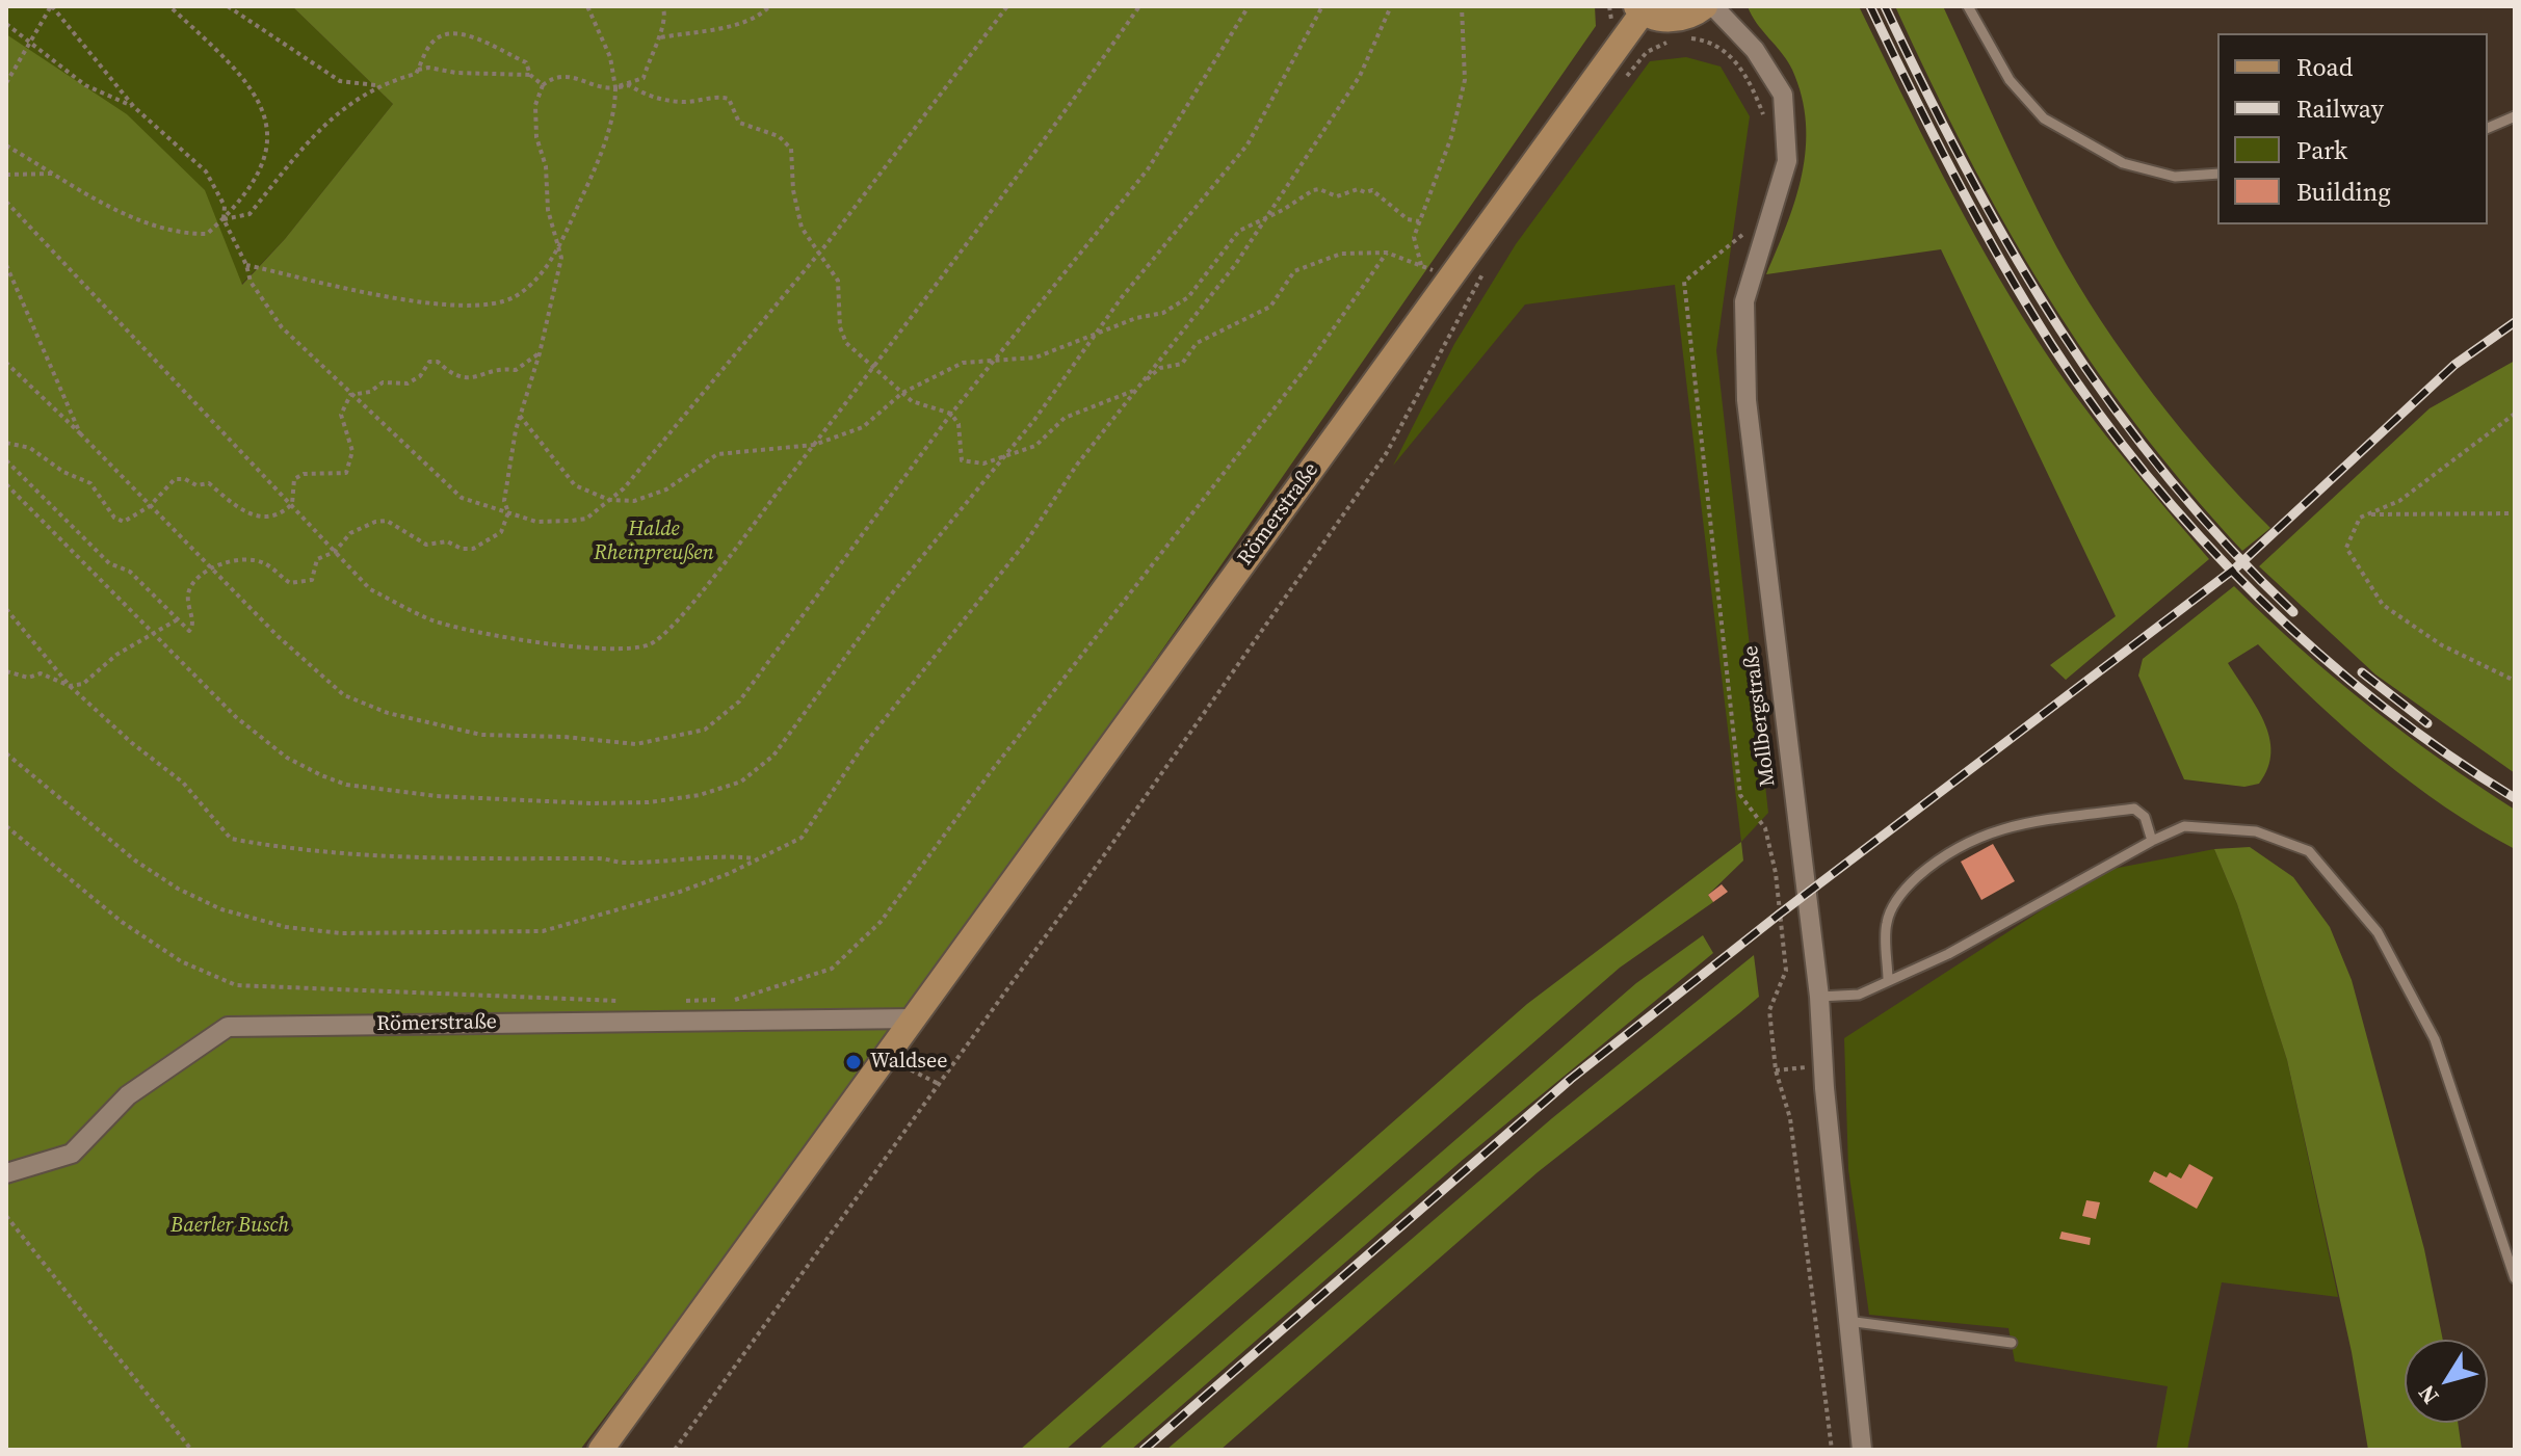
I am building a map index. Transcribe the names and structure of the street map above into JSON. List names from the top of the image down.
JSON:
{
  "streets": {
    "main road": ["Römerstraße"],
    "street": ["Mollbergstraße"]
  },
  "parks": ["Halde Rheinpreußen", "Baerler Busch"],
  "places": ["Waldsee"],
  "legend": [
    "Road",
    "Railway",
    "Park",
    "Building"
  ],
  "north": "bottom left"
}
